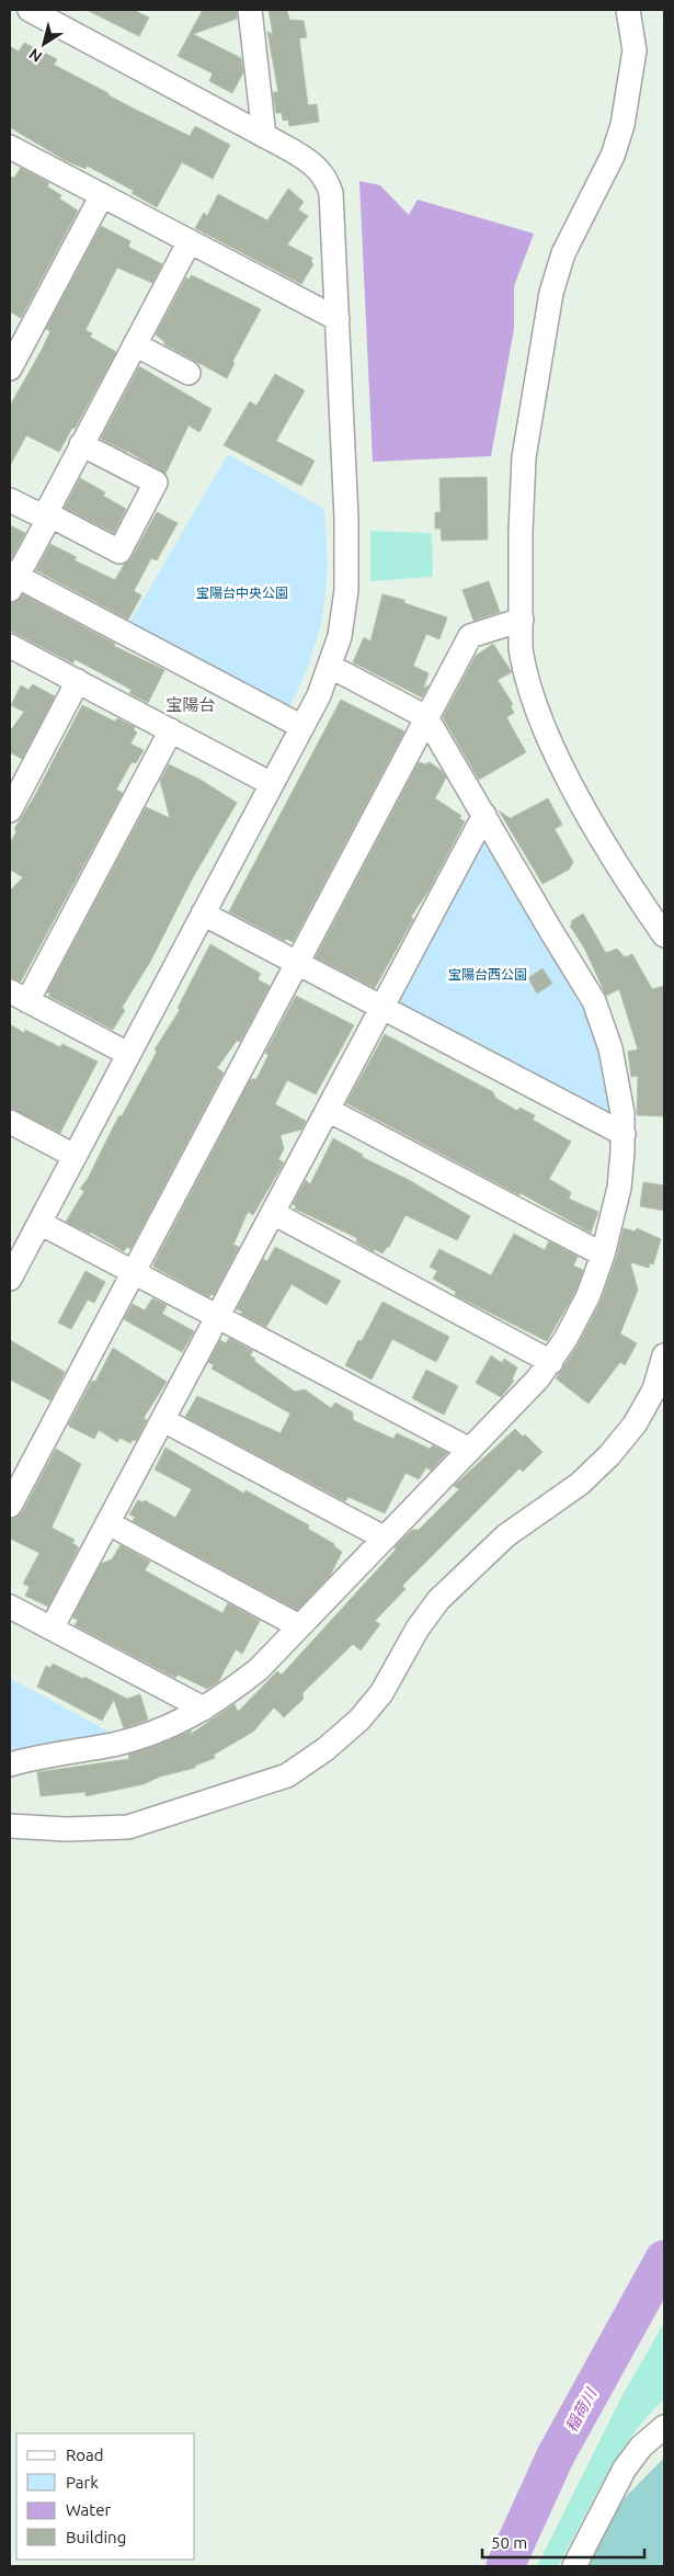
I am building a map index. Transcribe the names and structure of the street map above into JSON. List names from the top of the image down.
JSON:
{
  "districts": ["宝陽台"],
  "water": ["稲荷川"],
  "parks": ["宝陽台中央公園", "宝陽台西公園"],
  "legend": [
    "Road",
    "Park",
    "Water",
    "Building"
  ],
  "scale_bar": "50 m",
  "north": "bottom left"
}
